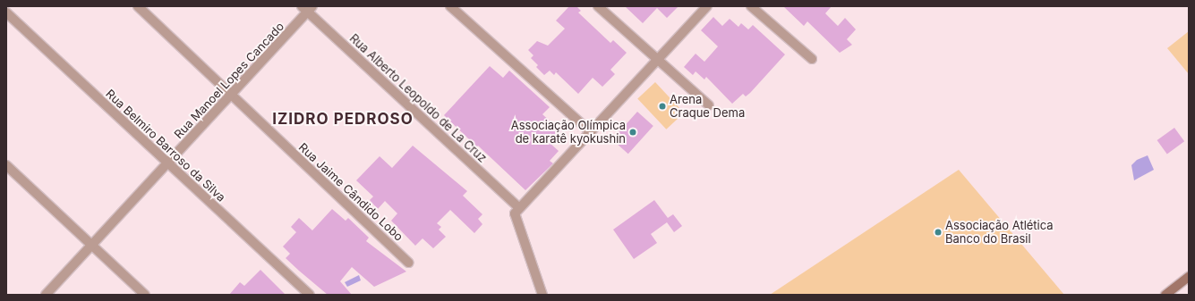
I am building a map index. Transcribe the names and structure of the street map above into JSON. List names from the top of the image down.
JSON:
{
  "streets": {
    "street": [
      "Rua Manoel Lopes Cancado",
      "Rua Alberto Leopoldo de La Cruz",
      "Rua Belmiro Barroso da Silva",
      "Rua Jaime Cândido Lobo"
    ]
  },
  "crossings": [
    ["Rua Manoel Lopes Cancado", "Rua Alberto Leopoldo de La Cruz"],
    ["Rua Manoel Lopes Cancado", "Rua Belmiro Barroso da Silva"],
    ["Rua Manoel Lopes Cancado", "Rua Jaime Cândido Lobo"]
  ],
  "districts": ["IZIDRO PEDROSO"],
  "places": ["Arena Craque Dema", "Associação Olímpica de karatê kyokushin", "Associação Atlética Banco do Brasil"]
}
